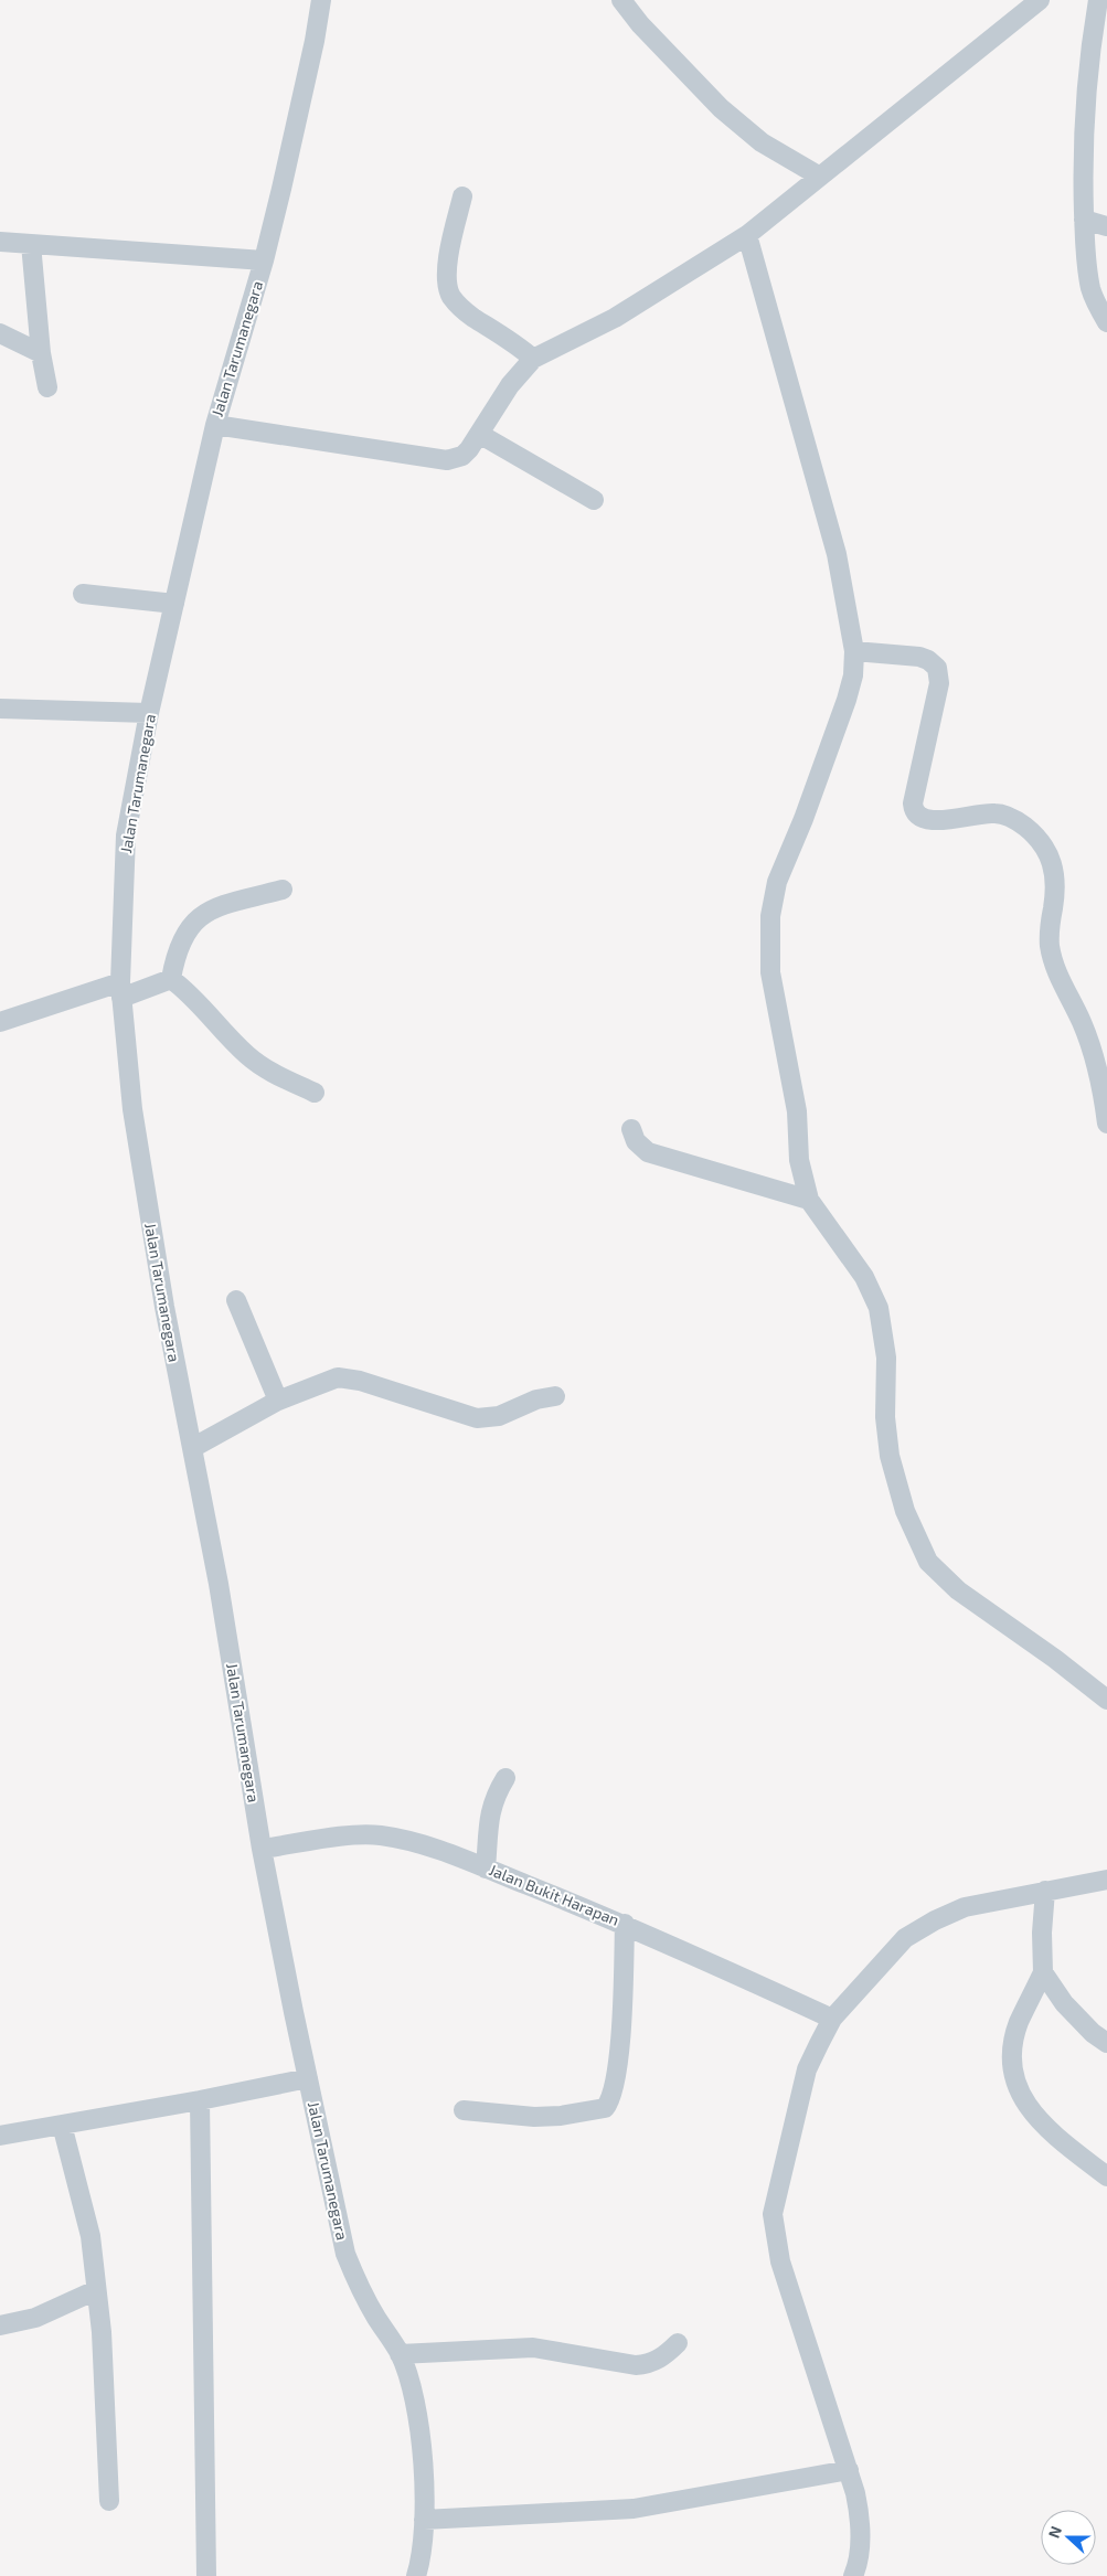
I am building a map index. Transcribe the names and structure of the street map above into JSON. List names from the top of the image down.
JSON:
{
  "streets": {
    "street": ["Jalan Tarumanegara", "Jalan Bukit Harapan"]
  },
  "crossings": [
    ["Jalan Tarumanegara", "Jalan Bukit Harapan"]
  ],
  "north": "left"
}
